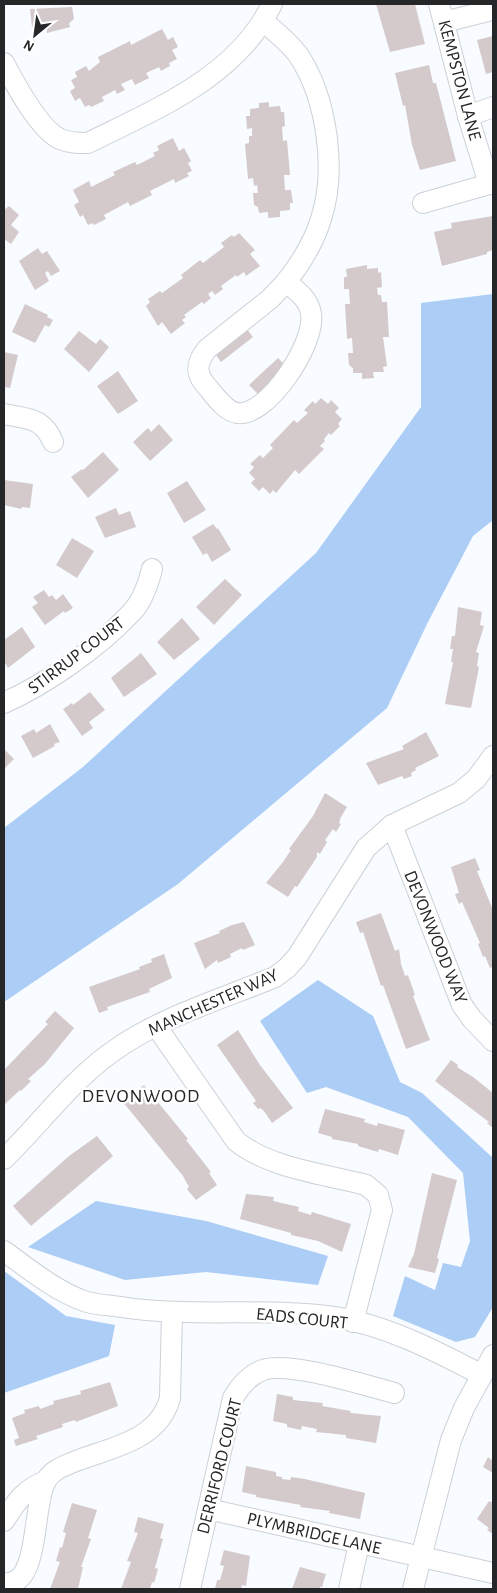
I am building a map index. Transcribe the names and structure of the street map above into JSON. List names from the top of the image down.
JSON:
{
  "streets": {
    "street": [
      "KEMPSTON LANE",
      "STIRRUP COURT",
      "DEVONWOOD WAY",
      "MANCHESTER WAY",
      "EADS COURT",
      "DERRIFORD COURT",
      "PLYMBRIDGE LANE"
    ]
  },
  "crossings": [
    ["DEVONWOOD WAY", "MANCHESTER WAY"],
    ["DERRIFORD COURT", "PLYMBRIDGE LANE"]
  ],
  "districts": ["DEVONWOOD"],
  "north": "bottom left"
}
